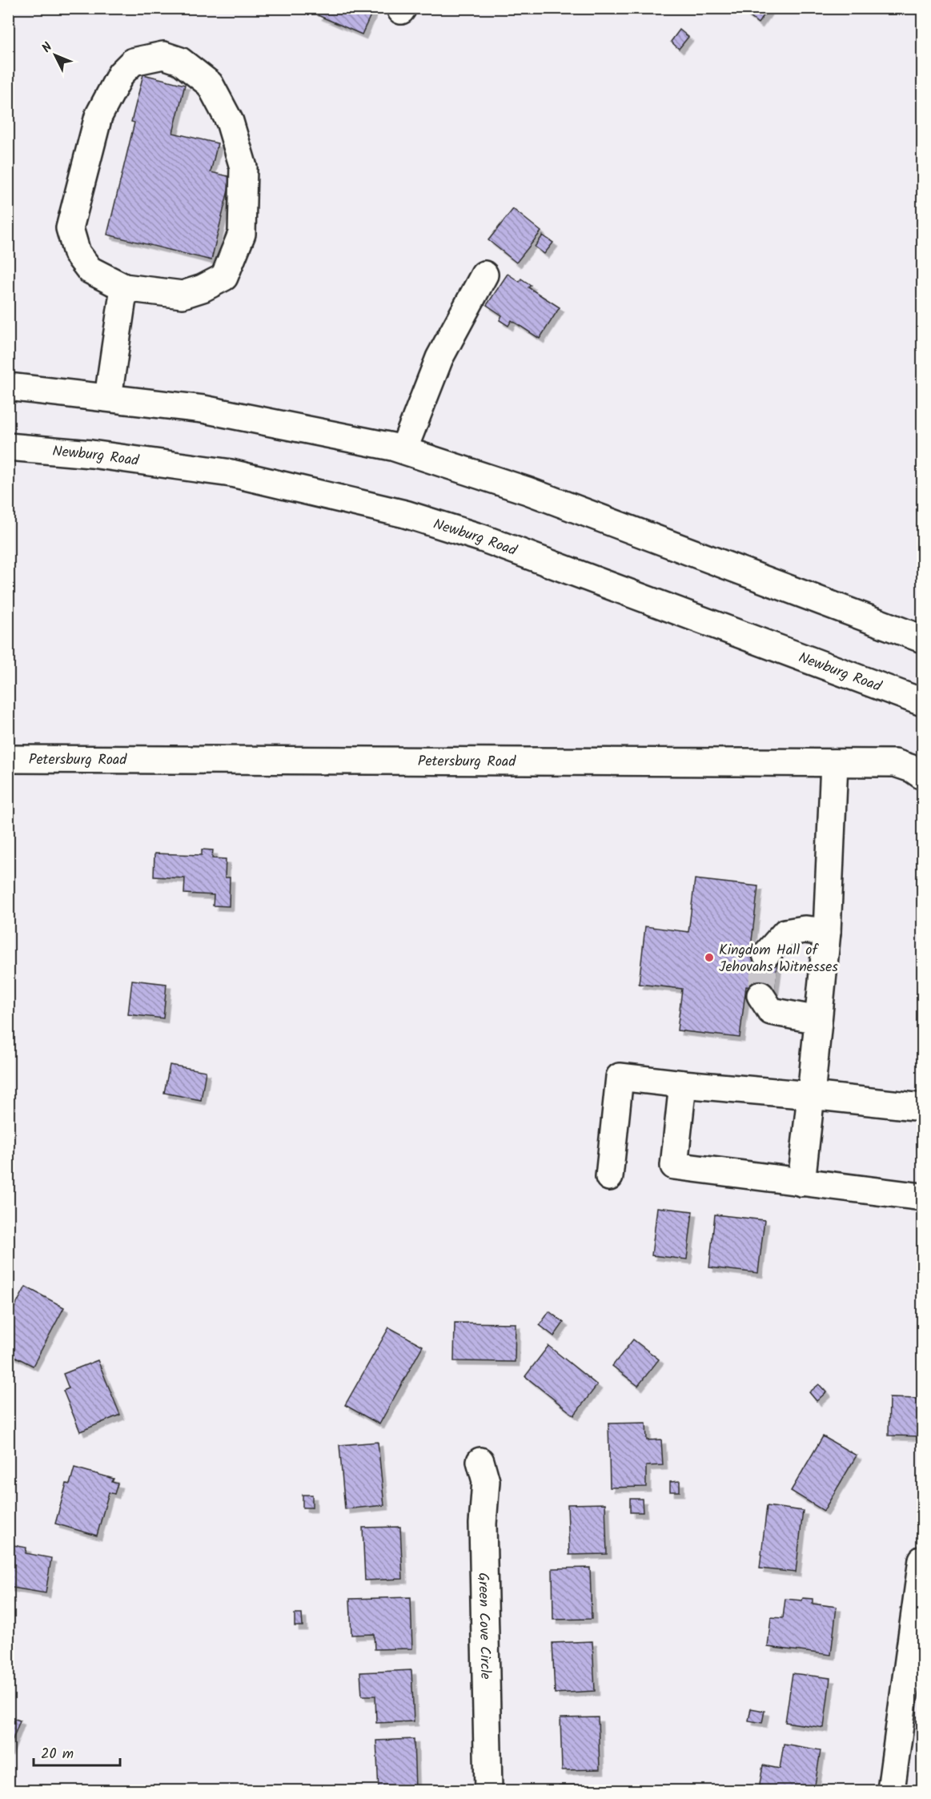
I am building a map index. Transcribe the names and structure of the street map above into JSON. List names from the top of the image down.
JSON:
{
  "streets": {
    "main road": ["Newburg Road", "Petersburg Road", "Green Cove Circle"]
  },
  "places": ["Kingdom Hall of Jehovahs Witnesses"],
  "scale_bar": "20 m",
  "north": "top left"
}
